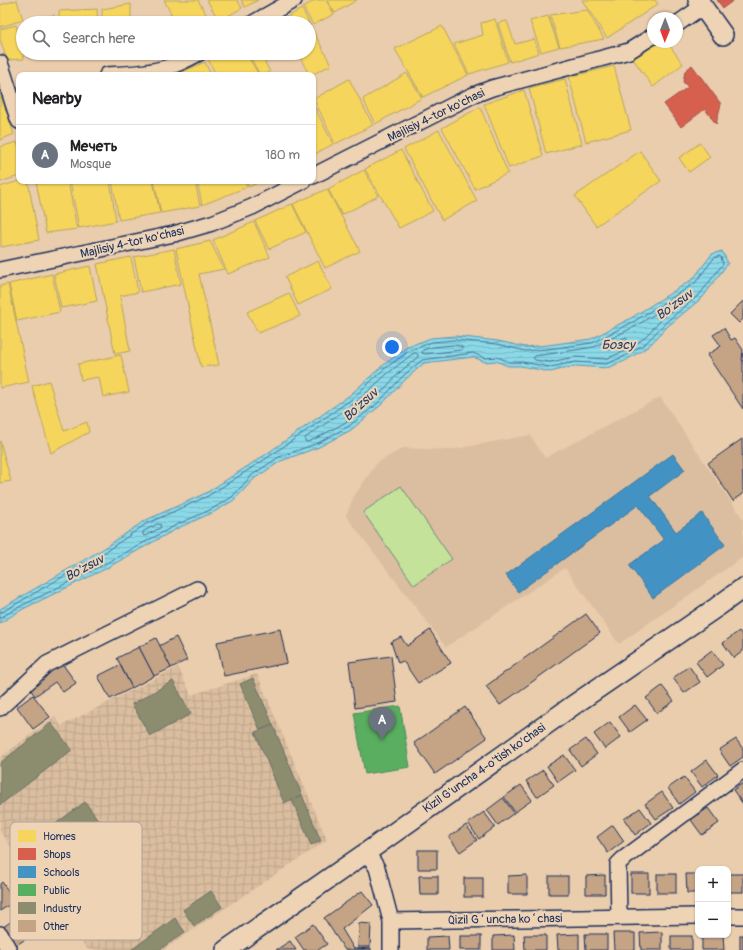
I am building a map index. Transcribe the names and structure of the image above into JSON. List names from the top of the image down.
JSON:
{
  "streets": {
    "street": ["Majlisiy 4-tor ko'chasi", "Kizil G'uncha 4-o'tish ko'chasi", "Qizil Gʻuncha koʻchasi"]
  },
  "water": ["Bo'zsuv", "Бозсу"],
  "legend": [
    "Homes",
    "Shops",
    "Schools",
    "Public",
    "Industry",
    "Other"
  ],
  "north": "bottom",
  "page": {
    "search": "Search here",
    "heading": "Nearby",
    "list": [
      {
        "mark": "A",
        "name": "Мечеть",
        "note": "Mosque",
        "value": "180 m"
      }
    ],
    "pins": "A",
    "map_buttons": ["+", "−"]
  }
}
